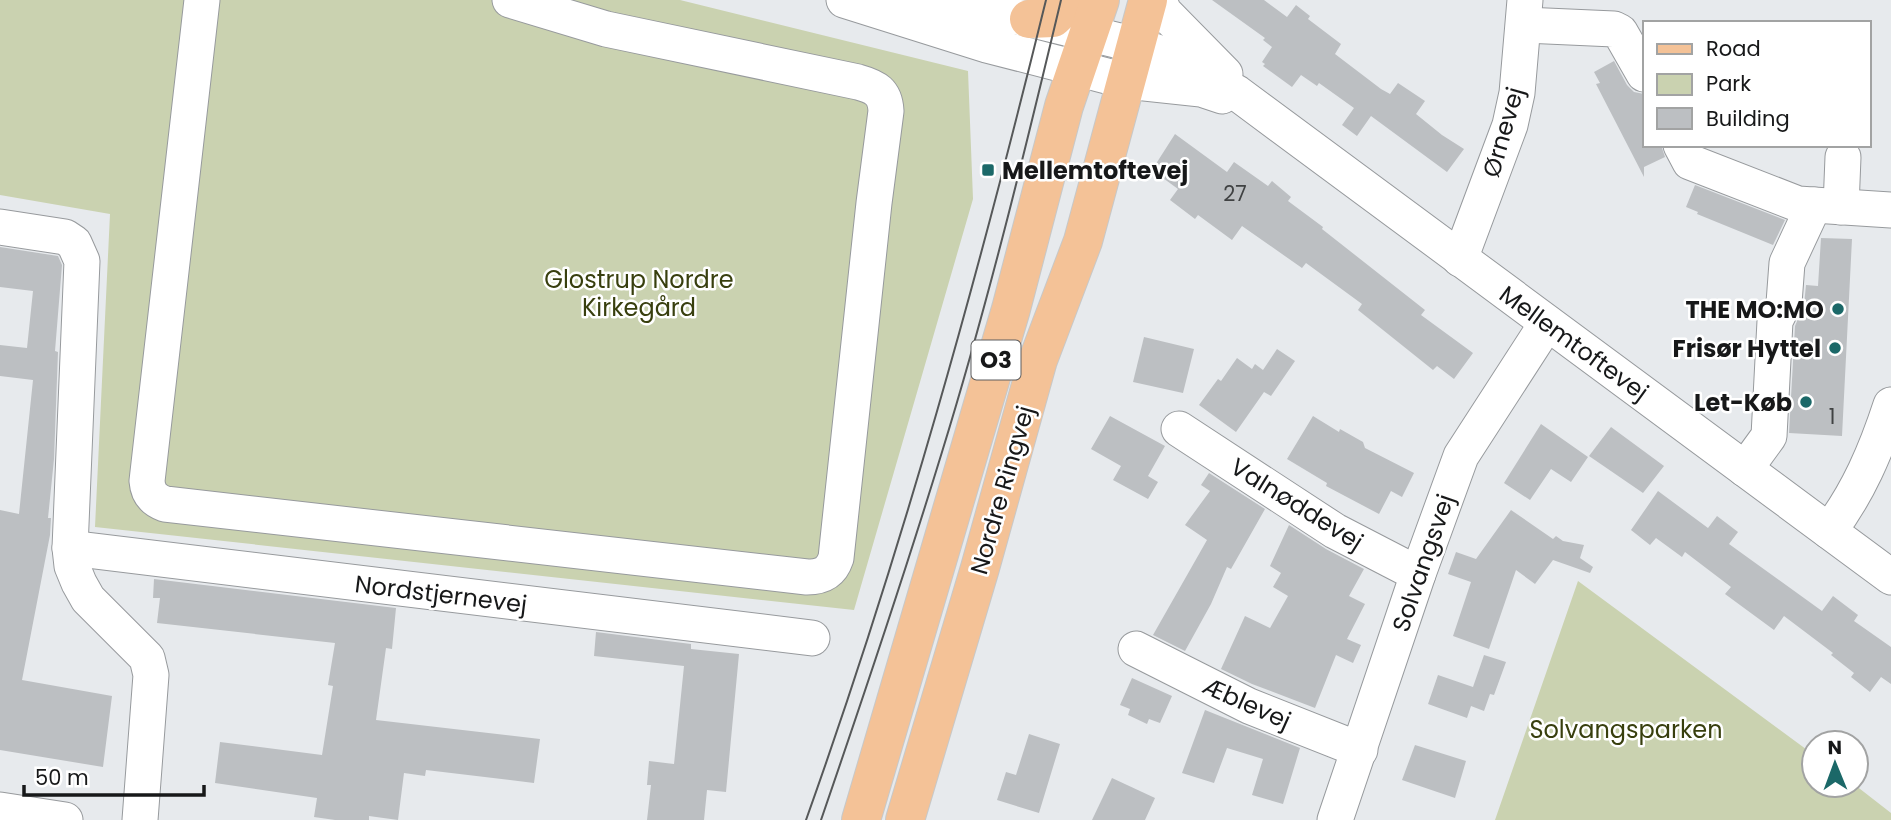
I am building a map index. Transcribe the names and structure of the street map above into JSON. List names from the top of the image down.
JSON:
{
  "streets": {
    "main road": ["O3", "Nordre Ringvej"],
    "street": [
      "Ørnevej",
      "Mellemtoftevej",
      "Valnøddevej",
      "Solvangsvej",
      "Nordstjernevej",
      "Æblevej"
    ]
  },
  "crossings": [
    ["Ørnevej", "Mellemtoftevej"],
    ["Mellemtoftevej", "Nordre Ringvej"],
    ["Mellemtoftevej", "Solvangsvej"],
    ["Valnøddevej", "Solvangsvej"],
    ["Solvangsvej", "Æblevej"]
  ],
  "parks": ["Glostrup Nordre Kirkegård", "Solvangsparken"],
  "places": {
    "transit": ["Mellemtoftevej"],
    "other": ["THE MO:MO", "Frisør Hyttel", "Let-Køb"]
  },
  "house_numbers": ["27", "1"],
  "legend": ["Road", "Park", "Building"],
  "scale_bar": "50 m",
  "north": "top"
}
